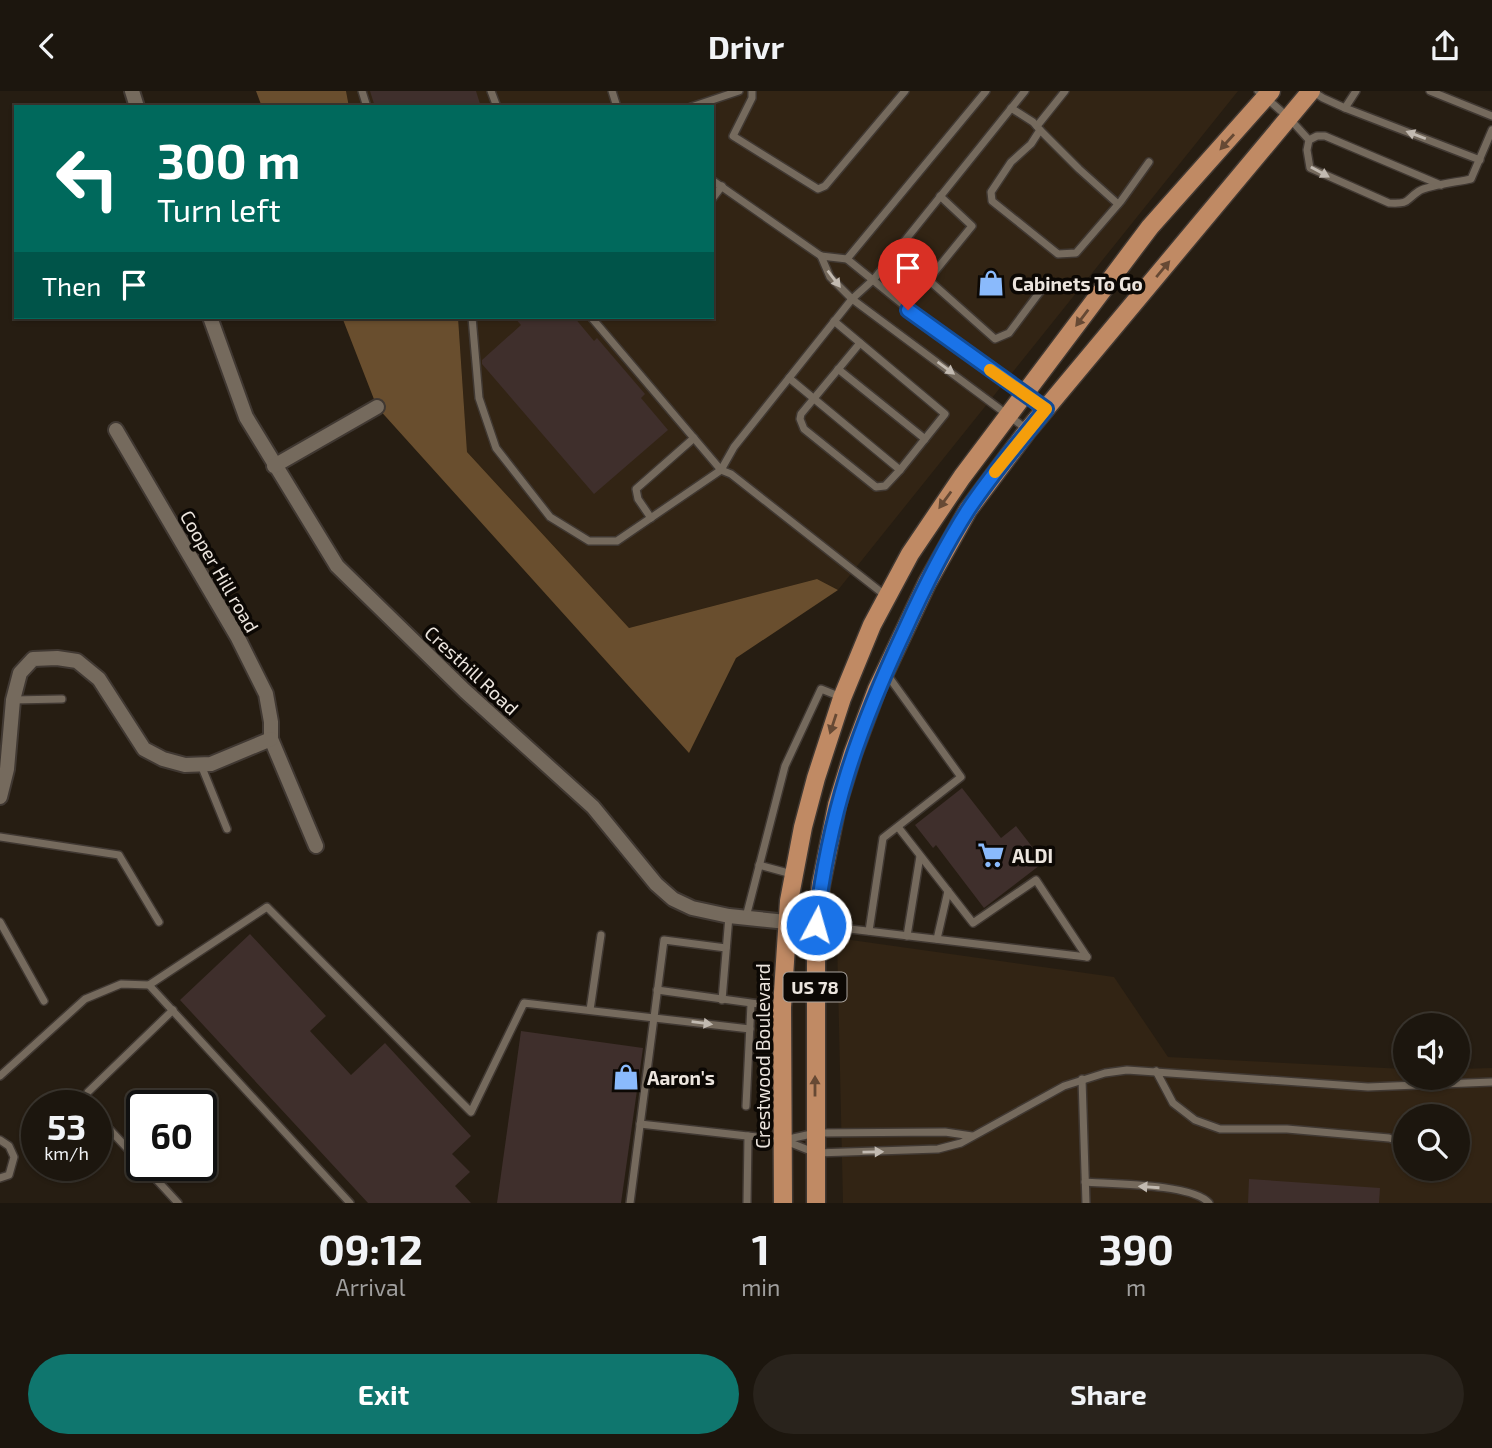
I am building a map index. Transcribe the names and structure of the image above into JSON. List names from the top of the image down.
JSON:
{
  "streets": {
    "main road": ["US 78", "Crestwood Boulevard"],
    "street": ["Cooper Hill road", "Cresthill Road"]
  },
  "crossings": [
    ["Cresthill Road", "US 78"],
    ["Cresthill Road", "Crestwood Boulevard"]
  ],
  "places": {
    "shop": ["Cabinets To Go", "Aaron's"],
    "supermarket": ["ALDI"]
  },
  "page": {
    "header": "Drivr",
    "turn": ["300 m", "Turn left"],
    "then": "Then",
    "speed": "53 km/h",
    "limit": "60",
    "eta": [
      "09:12",
      "Arrival",
      "1",
      "min",
      "390",
      "m"
    ],
    "buttons": ["Exit", "Share"]
  }
}
